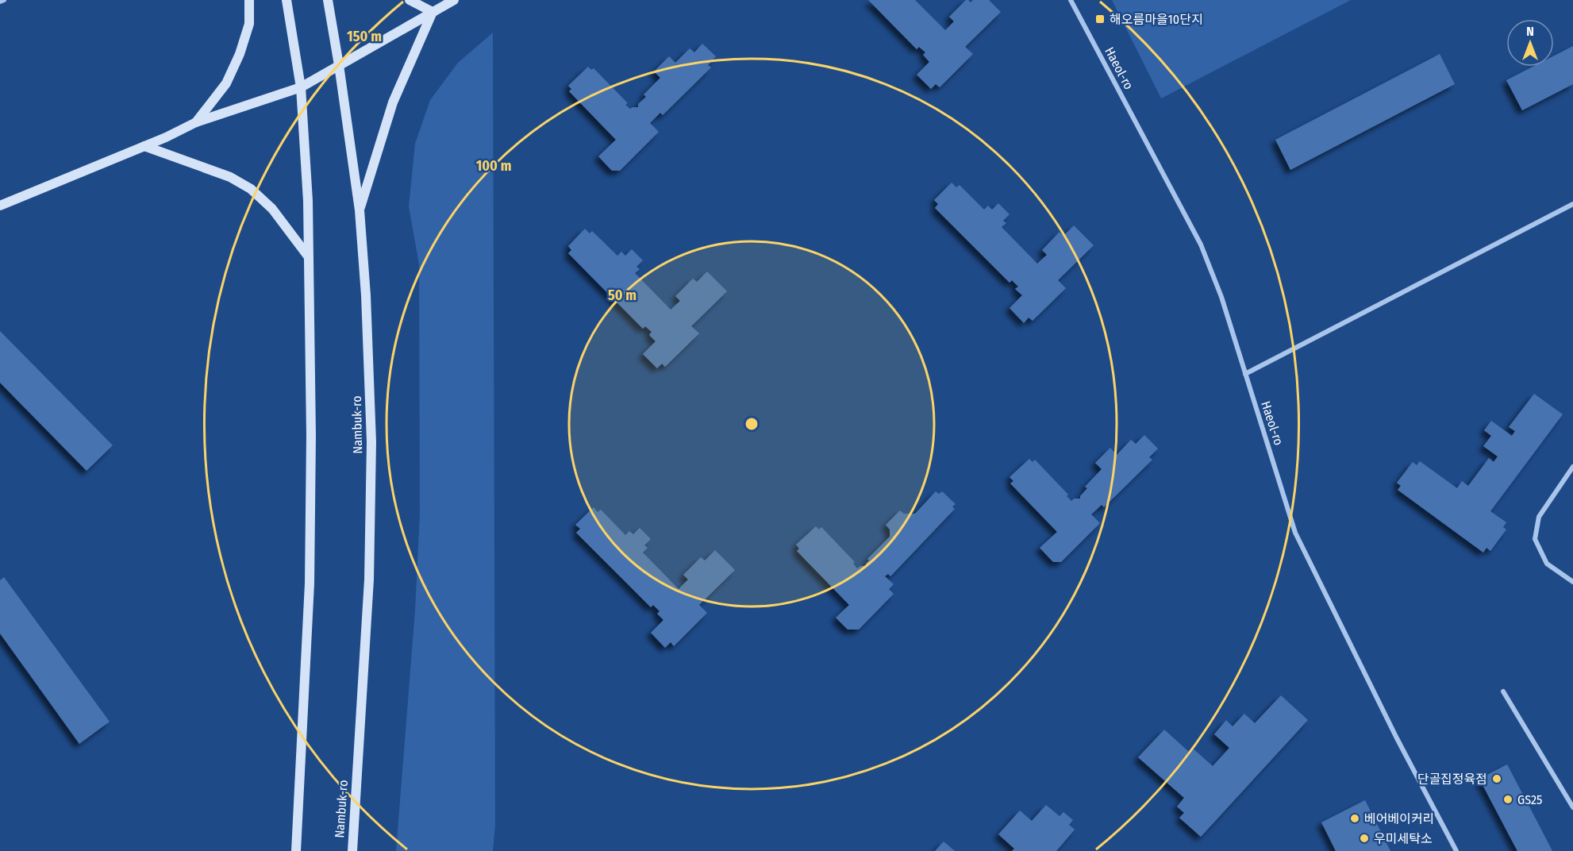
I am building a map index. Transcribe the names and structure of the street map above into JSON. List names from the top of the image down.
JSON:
{
  "streets": {
    "main road": ["Nambuk-ro"],
    "street": ["Haeol-ro"]
  },
  "places": {
    "transit": ["해오름마을10단지"],
    "other": [
      "단골집정육점",
      "GS25",
      "베어베이커리",
      "우미세탁소"
    ]
  },
  "north": "top",
  "rings": ["150 m", "100 m", "50 m"]
}
